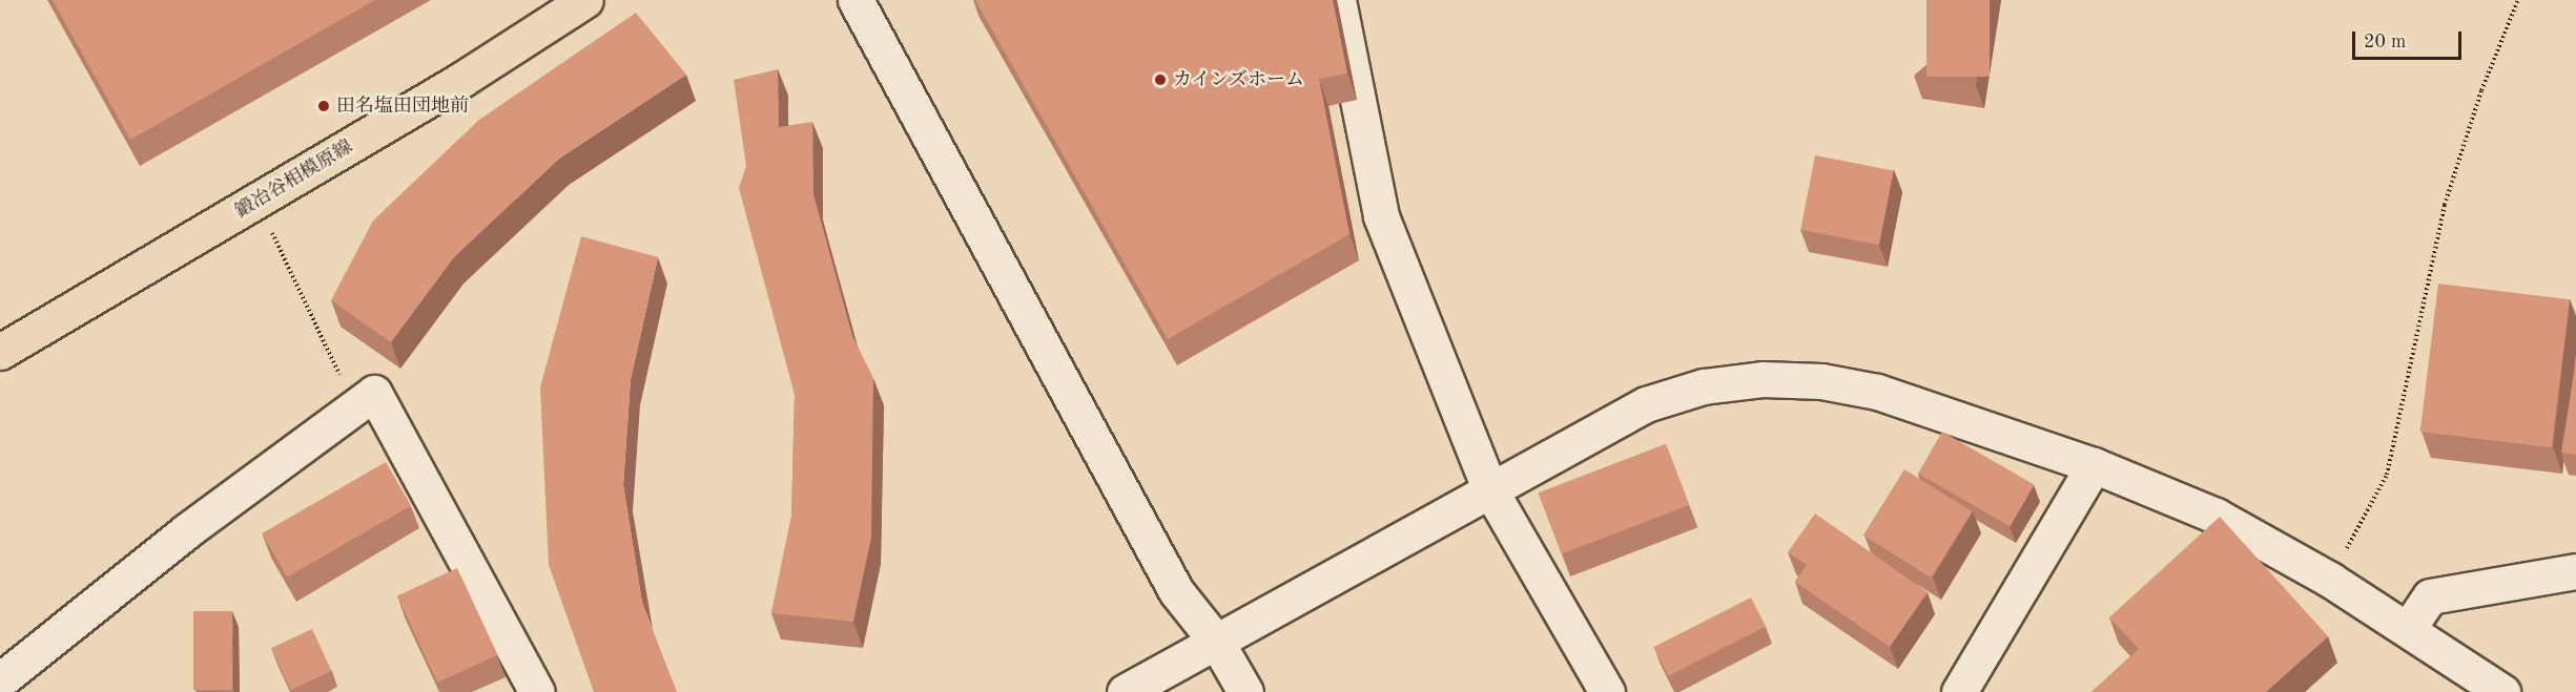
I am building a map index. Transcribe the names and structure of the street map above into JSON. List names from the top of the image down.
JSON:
{
  "streets": {
    "main road": ["鍛冶谷相模原線"]
  },
  "places": ["カインズホーム", "田名塩田団地前"],
  "scale_bar": "20 m"
}
